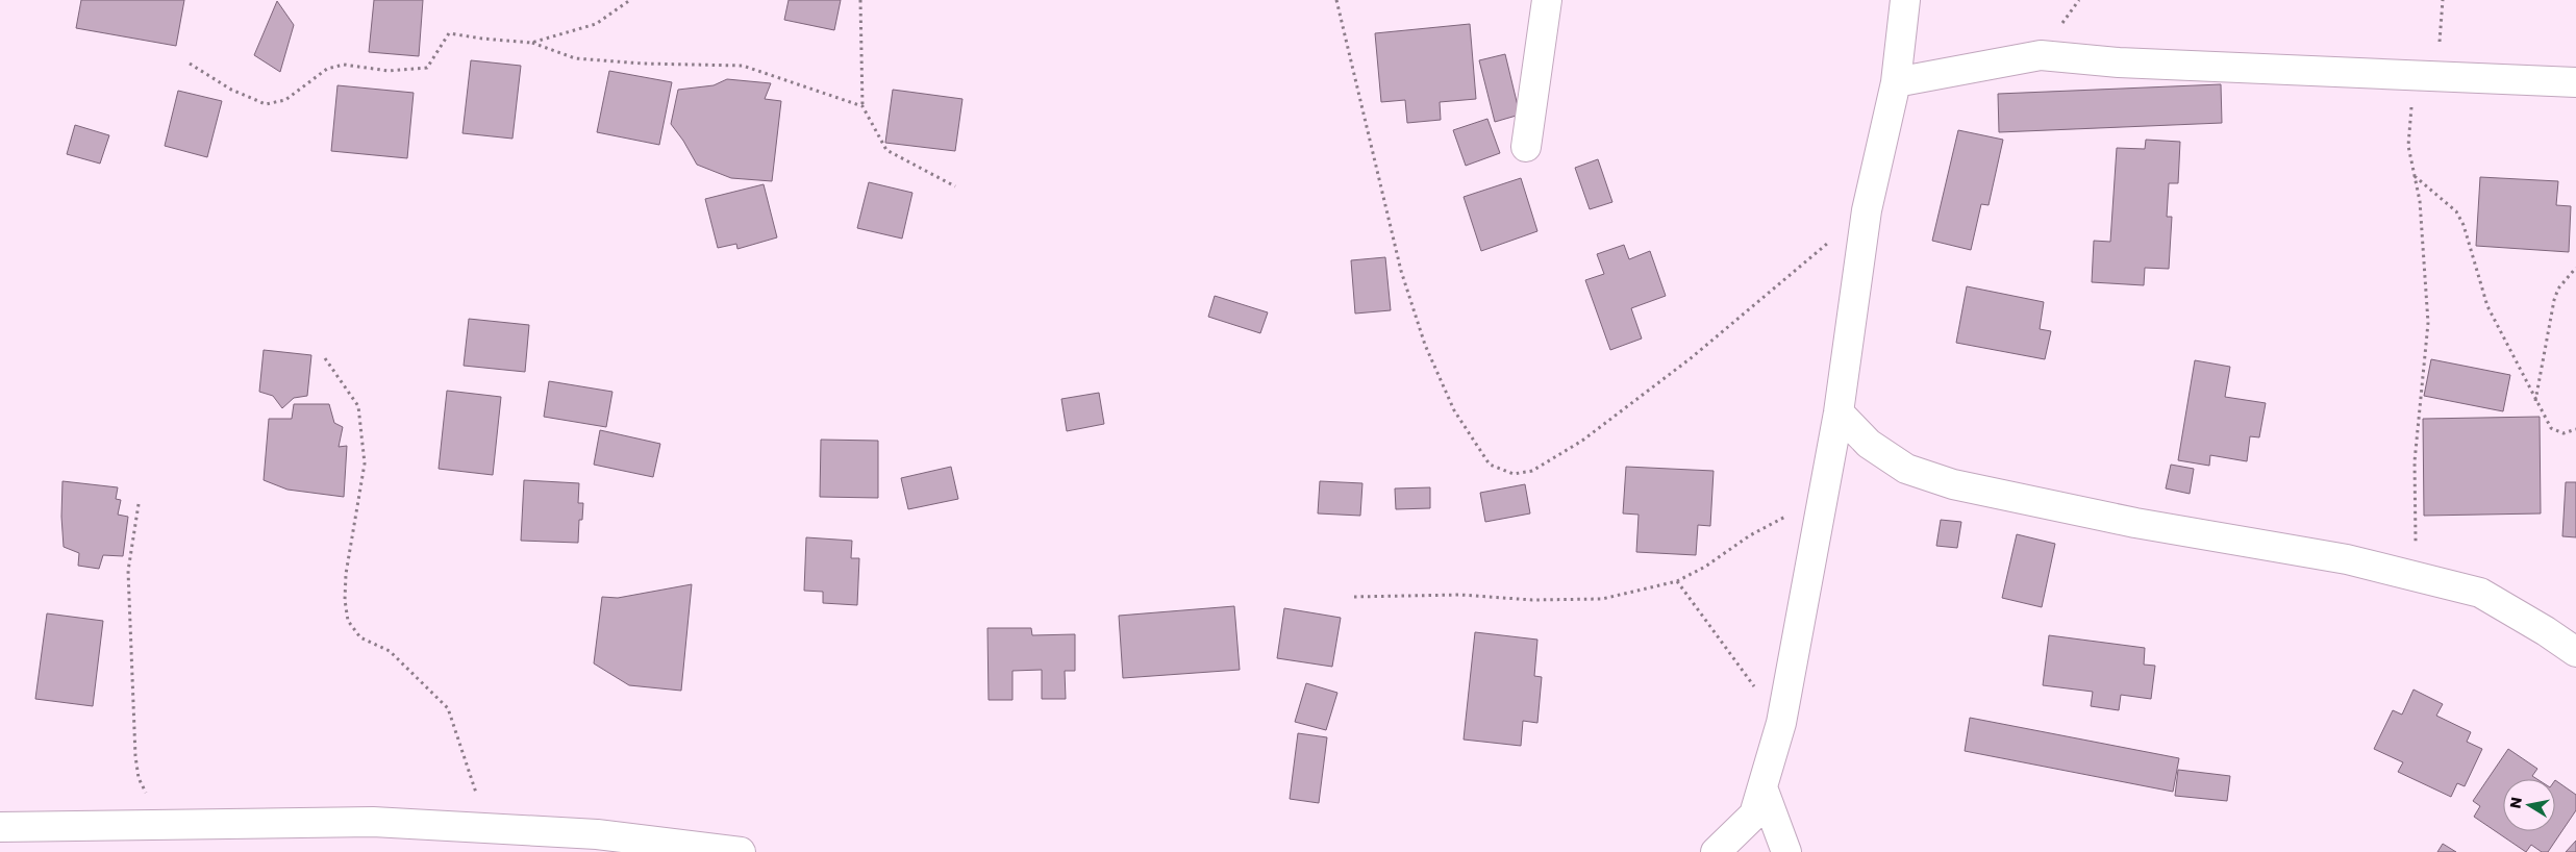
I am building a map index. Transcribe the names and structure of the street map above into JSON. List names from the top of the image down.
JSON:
{
  "north": "left"
}
